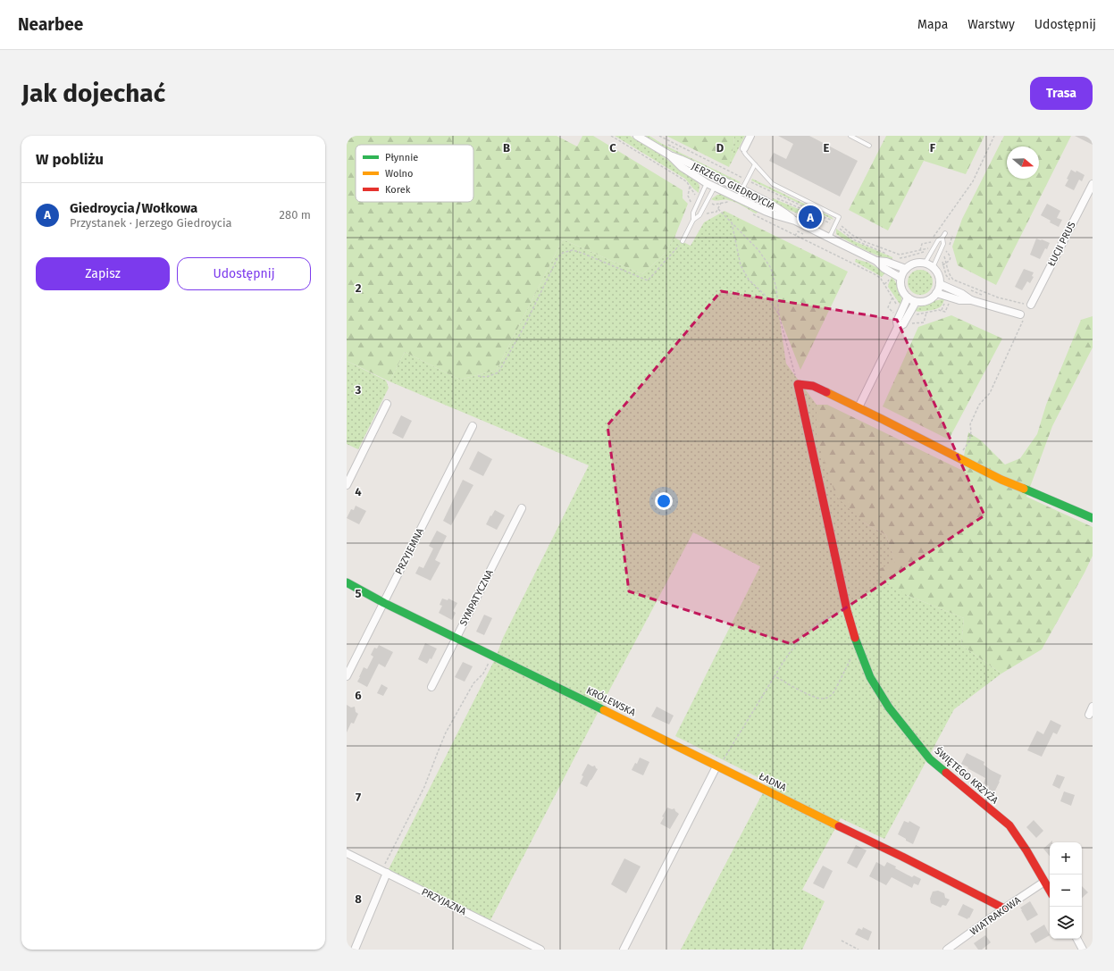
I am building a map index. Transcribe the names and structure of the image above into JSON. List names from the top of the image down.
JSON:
{
  "streets": {
    "street": [
      "JERZEGO GIEDROYCIA",
      "ŁUCJI PRUS",
      "PRZYJEMNA",
      "SYMPATYCZNA",
      "KRÓLEWSKA",
      "ŚWIĘTEGO KRZYŻA",
      "ŁADNA",
      "PRZYJAZNA",
      "WIATRAKOWA"
    ]
  },
  "crossings": [
    ["PRZYJEMNA", "KRÓLEWSKA"],
    ["SYMPATYCZNA", "KRÓLEWSKA"],
    ["KRÓLEWSKA", "ŁADNA"],
    ["ŚWIĘTEGO KRZYŻA", "WIATRAKOWA"],
    ["ŁADNA", "WIATRAKOWA"]
  ],
  "legend": ["Płynnie", "Wolno", "Korek"],
  "north": "right",
  "page": {
    "header": "Nearbee",
    "nav": ["Mapa", "Warstwy", "Udostępnij"],
    "buttons": [
      "Trasa",
      ["Zapisz", "Udostępnij"]
    ],
    "title": "Jak dojechać",
    "heading": "W pobliżu",
    "list": [
      {
        "mark": "A",
        "name": "Giedroycia/Wołkowa",
        "note": "Przystanek · Jerzego Giedroycia",
        "value": "280 m"
      }
    ],
    "pins": "A",
    "map_buttons": ["+", "−"]
  },
  "grid": {
    "columns": [
      "B",
      "C",
      "D",
      "E",
      "F"
    ],
    "rows": [
      "2",
      "3",
      "4",
      "5",
      "6",
      "7",
      "8"
    ]
  }
}
